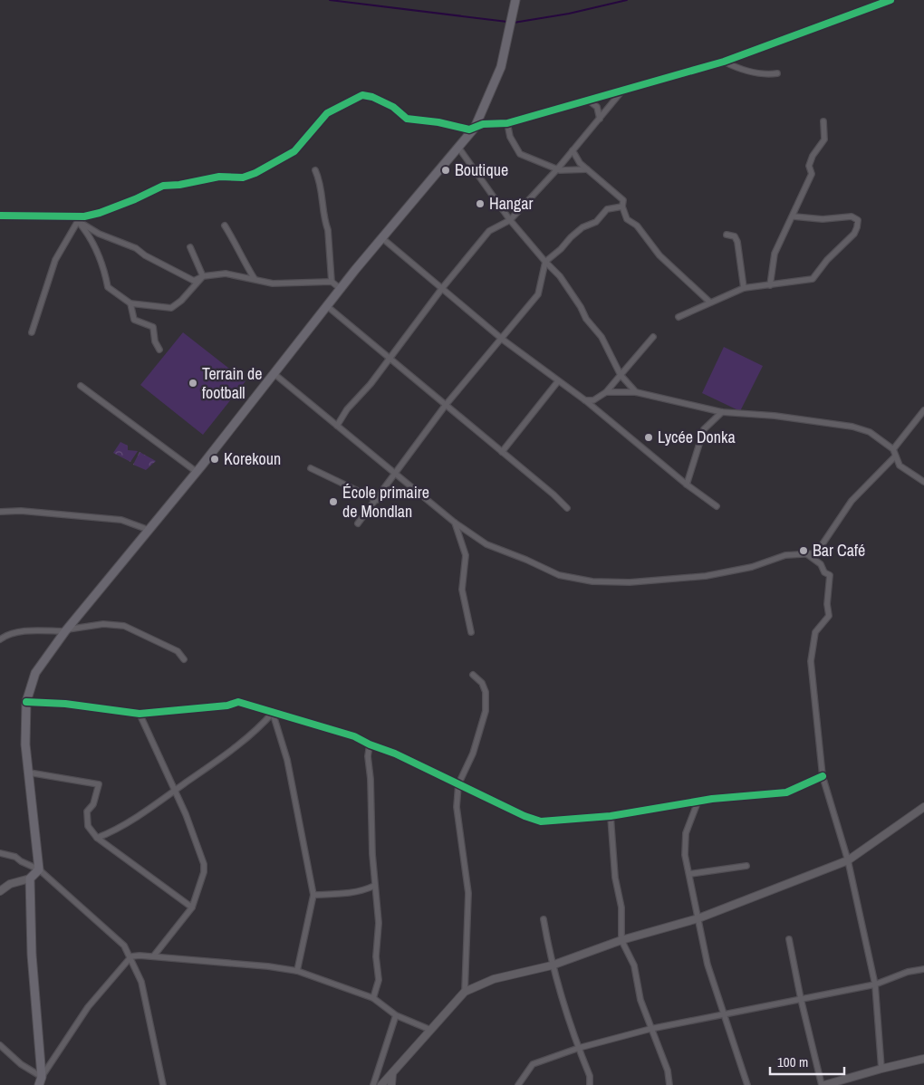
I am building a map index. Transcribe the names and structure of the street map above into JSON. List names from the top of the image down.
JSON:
{
  "places": [
    "Boutique",
    "Hangar",
    "Terrain de football",
    "Lycée Donka",
    "Korekoun",
    "École primaire de Mondlan",
    "Bar Café"
  ],
  "scale_bar": "100 m"
}
